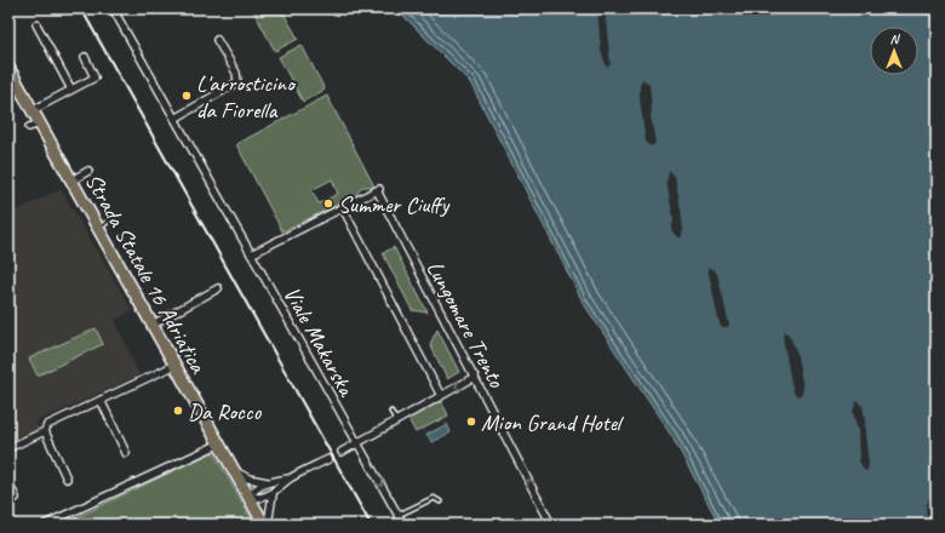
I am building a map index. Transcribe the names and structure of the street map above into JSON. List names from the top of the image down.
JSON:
{
  "streets": {
    "main road": ["Strada Statale 16 Adriatica"],
    "street": ["Lungomare Trento", "Viale Makarska"]
  },
  "one_way": ["Lungomare Trento"],
  "places": [
    "L'arrosticino da Fiorella",
    "Summer Ciuffy",
    "Da Rocco",
    "Mion Grand Hotel"
  ],
  "north": "top"
}
